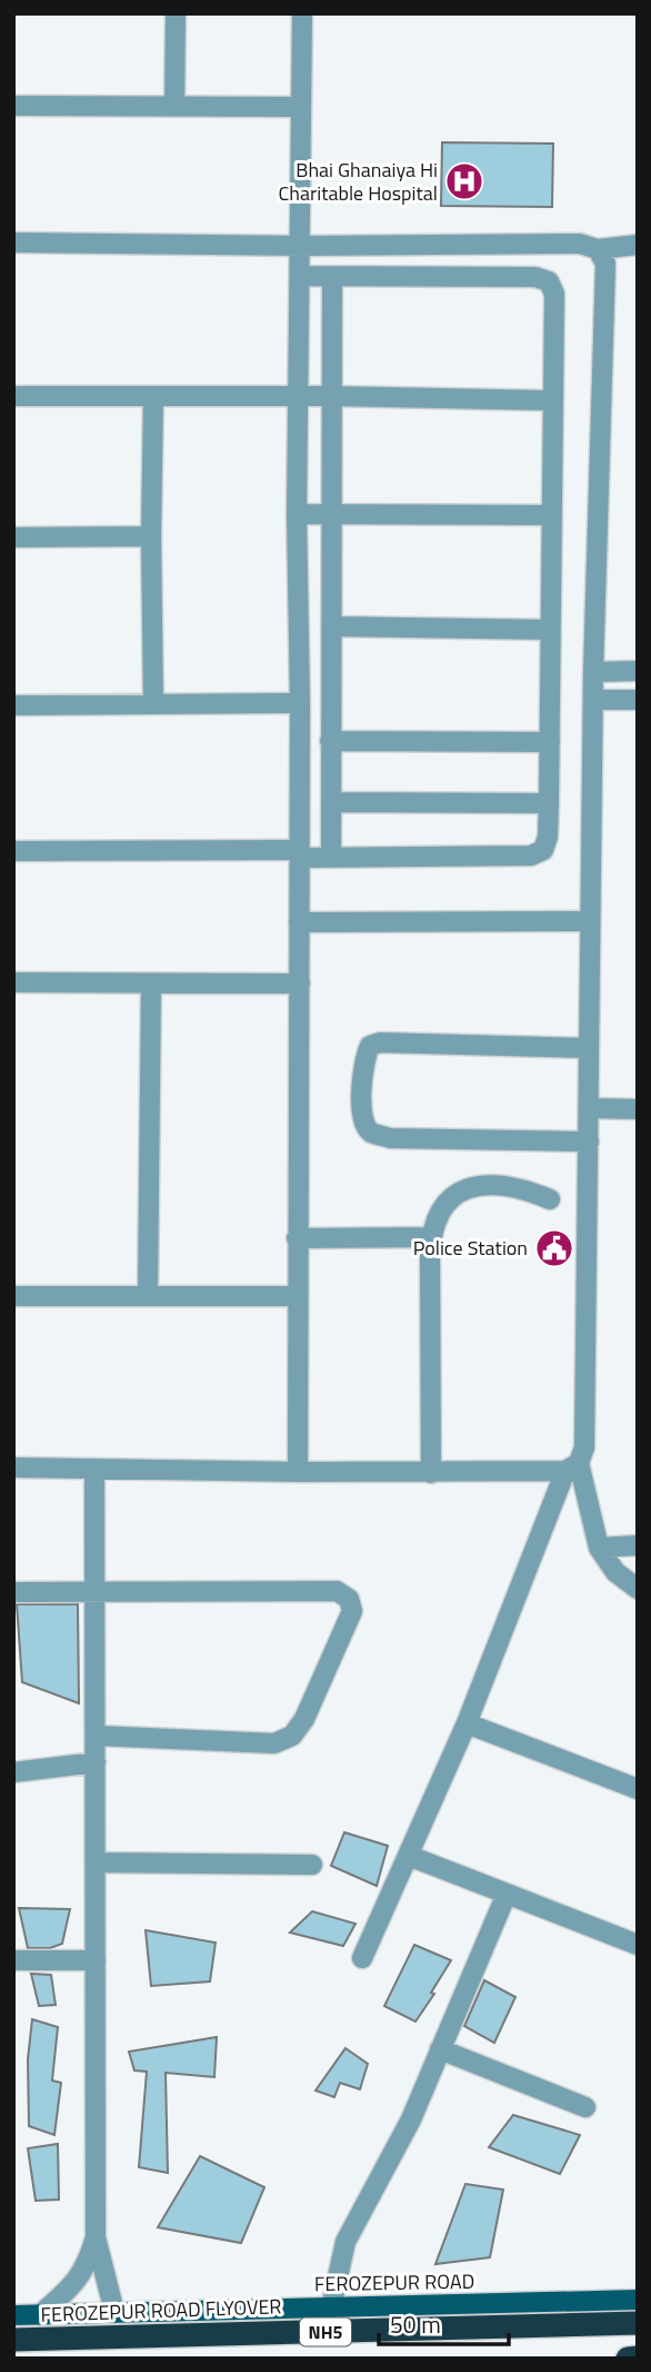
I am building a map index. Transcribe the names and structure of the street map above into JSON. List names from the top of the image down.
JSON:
{
  "streets": {
    "highway": ["FEROZEPUR ROAD FLYOVER", "NH5"],
    "main road": ["FEROZEPUR ROAD"]
  },
  "places": {
    "hospital": ["Bhai Ghanaiya Hi Charitable Hospital"],
    "public building": ["Police Station"]
  },
  "scale_bar": "50 m"
}
